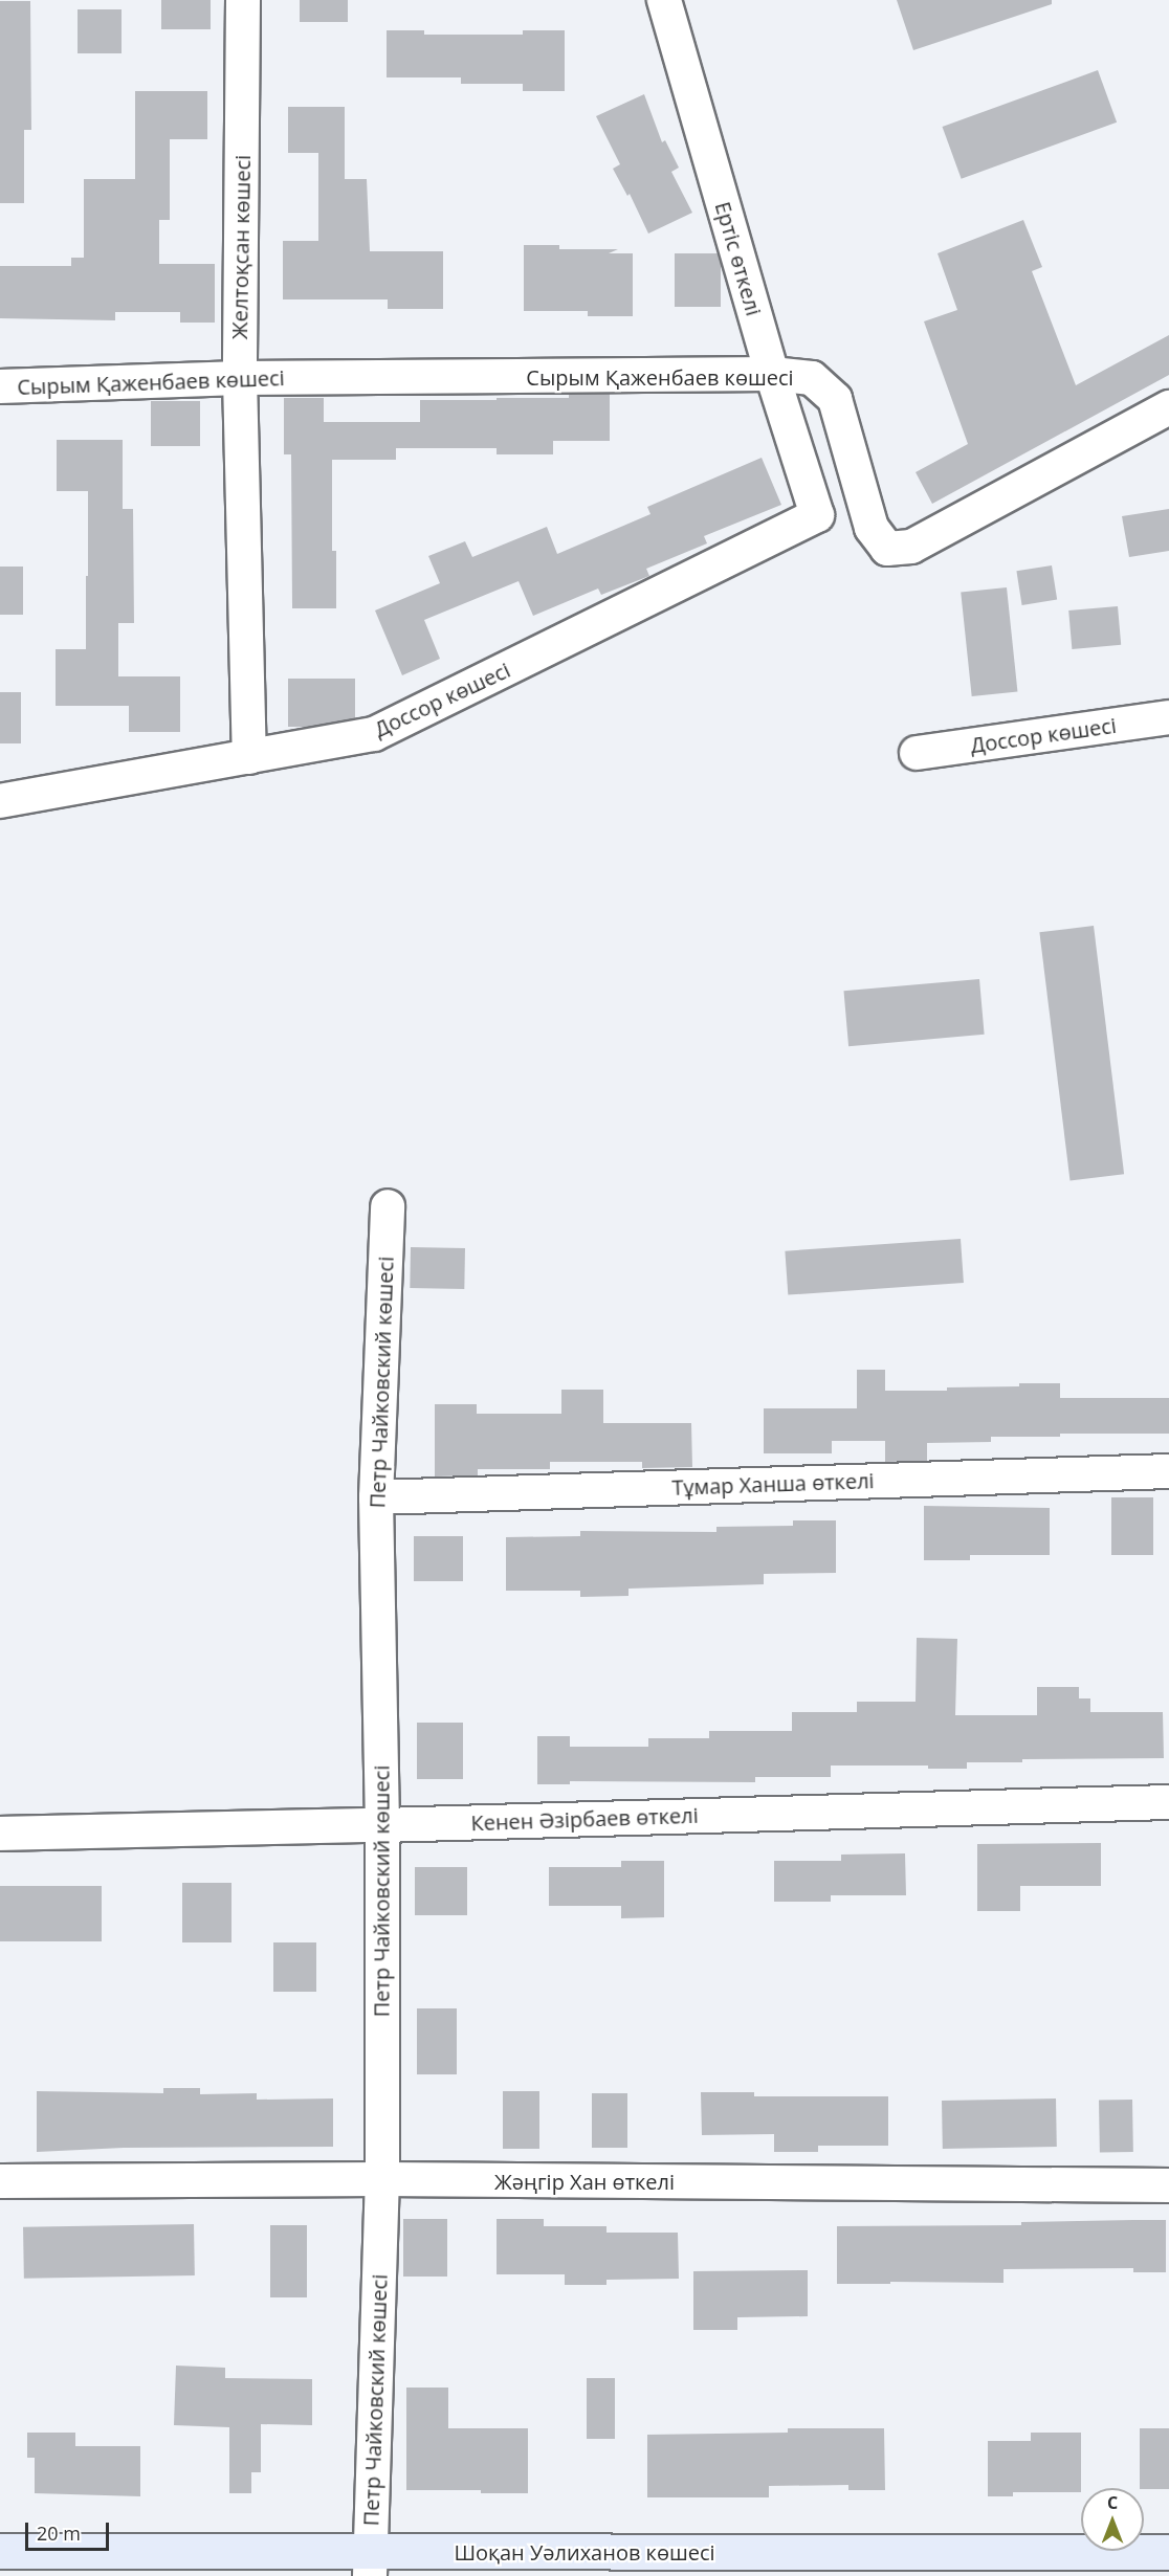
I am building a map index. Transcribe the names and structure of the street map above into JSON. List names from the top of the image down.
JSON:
{
  "streets": {
    "main road": ["Шоқан Уәлиханов көшесі"],
    "street": [
      "Желтоқсан көшесі",
      "Ертіс өткелі",
      "Сырым Қаженбаев көшесі",
      "Доссор көшесі",
      "Петр Чайковский көшесі",
      "Тұмар Ханша өткелі",
      "Кенен Әзірбаев өткелі",
      "Жәңгір Хан өткелі"
    ]
  },
  "crossings": [
    ["Желтоқсан көшесі", "Сырым Қаженбаев көшесі"],
    ["Желтоқсан көшесі", "Доссор көшесі"],
    ["Ертіс өткелі", "Сырым Қаженбаев көшесі"],
    ["Ертіс өткелі", "Доссор көшесі"],
    ["Петр Чайковский көшесі", "Тұмар Ханша өткелі"],
    ["Петр Чайковский көшесі", "Кенен Әзірбаев өткелі"],
    ["Петр Чайковский көшесі", "Жәңгір Хан өткелі"],
    ["Петр Чайковский көшесі", "Шоқан Уәлиханов көшесі"]
  ],
  "scale_bar": "20 m",
  "north": "top"
}
